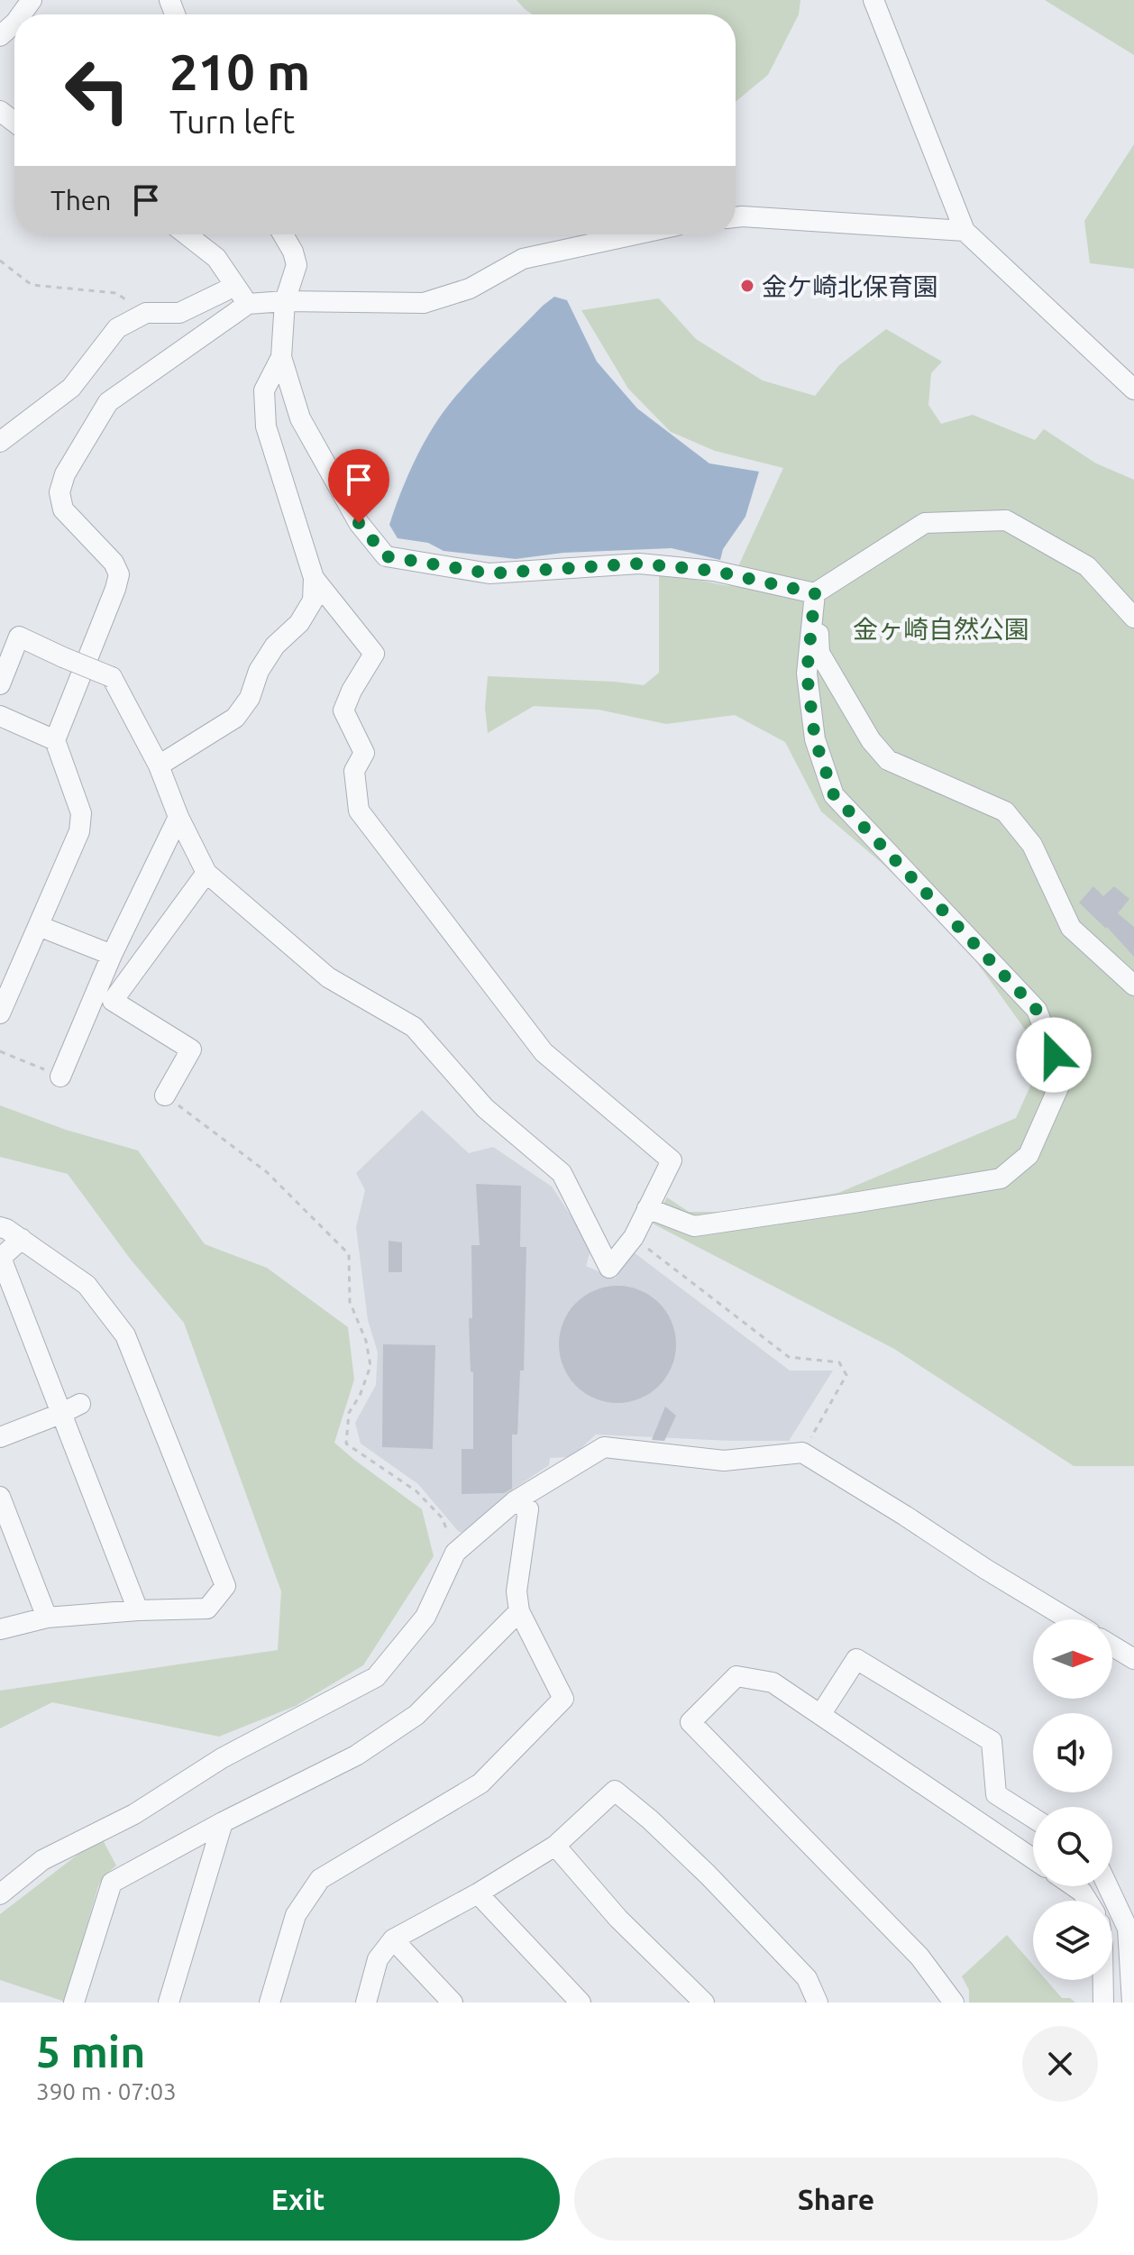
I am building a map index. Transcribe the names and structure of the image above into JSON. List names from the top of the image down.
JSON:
{
  "parks": ["金ヶ崎自然公園"],
  "places": ["金ケ崎北保育園"],
  "north": "right",
  "page": {
    "turn": ["210 m", "Turn left"],
    "then": "Then",
    "heading": ["5 min", "390 m · 07:03"],
    "buttons": ["Exit", "Share"]
  }
}
